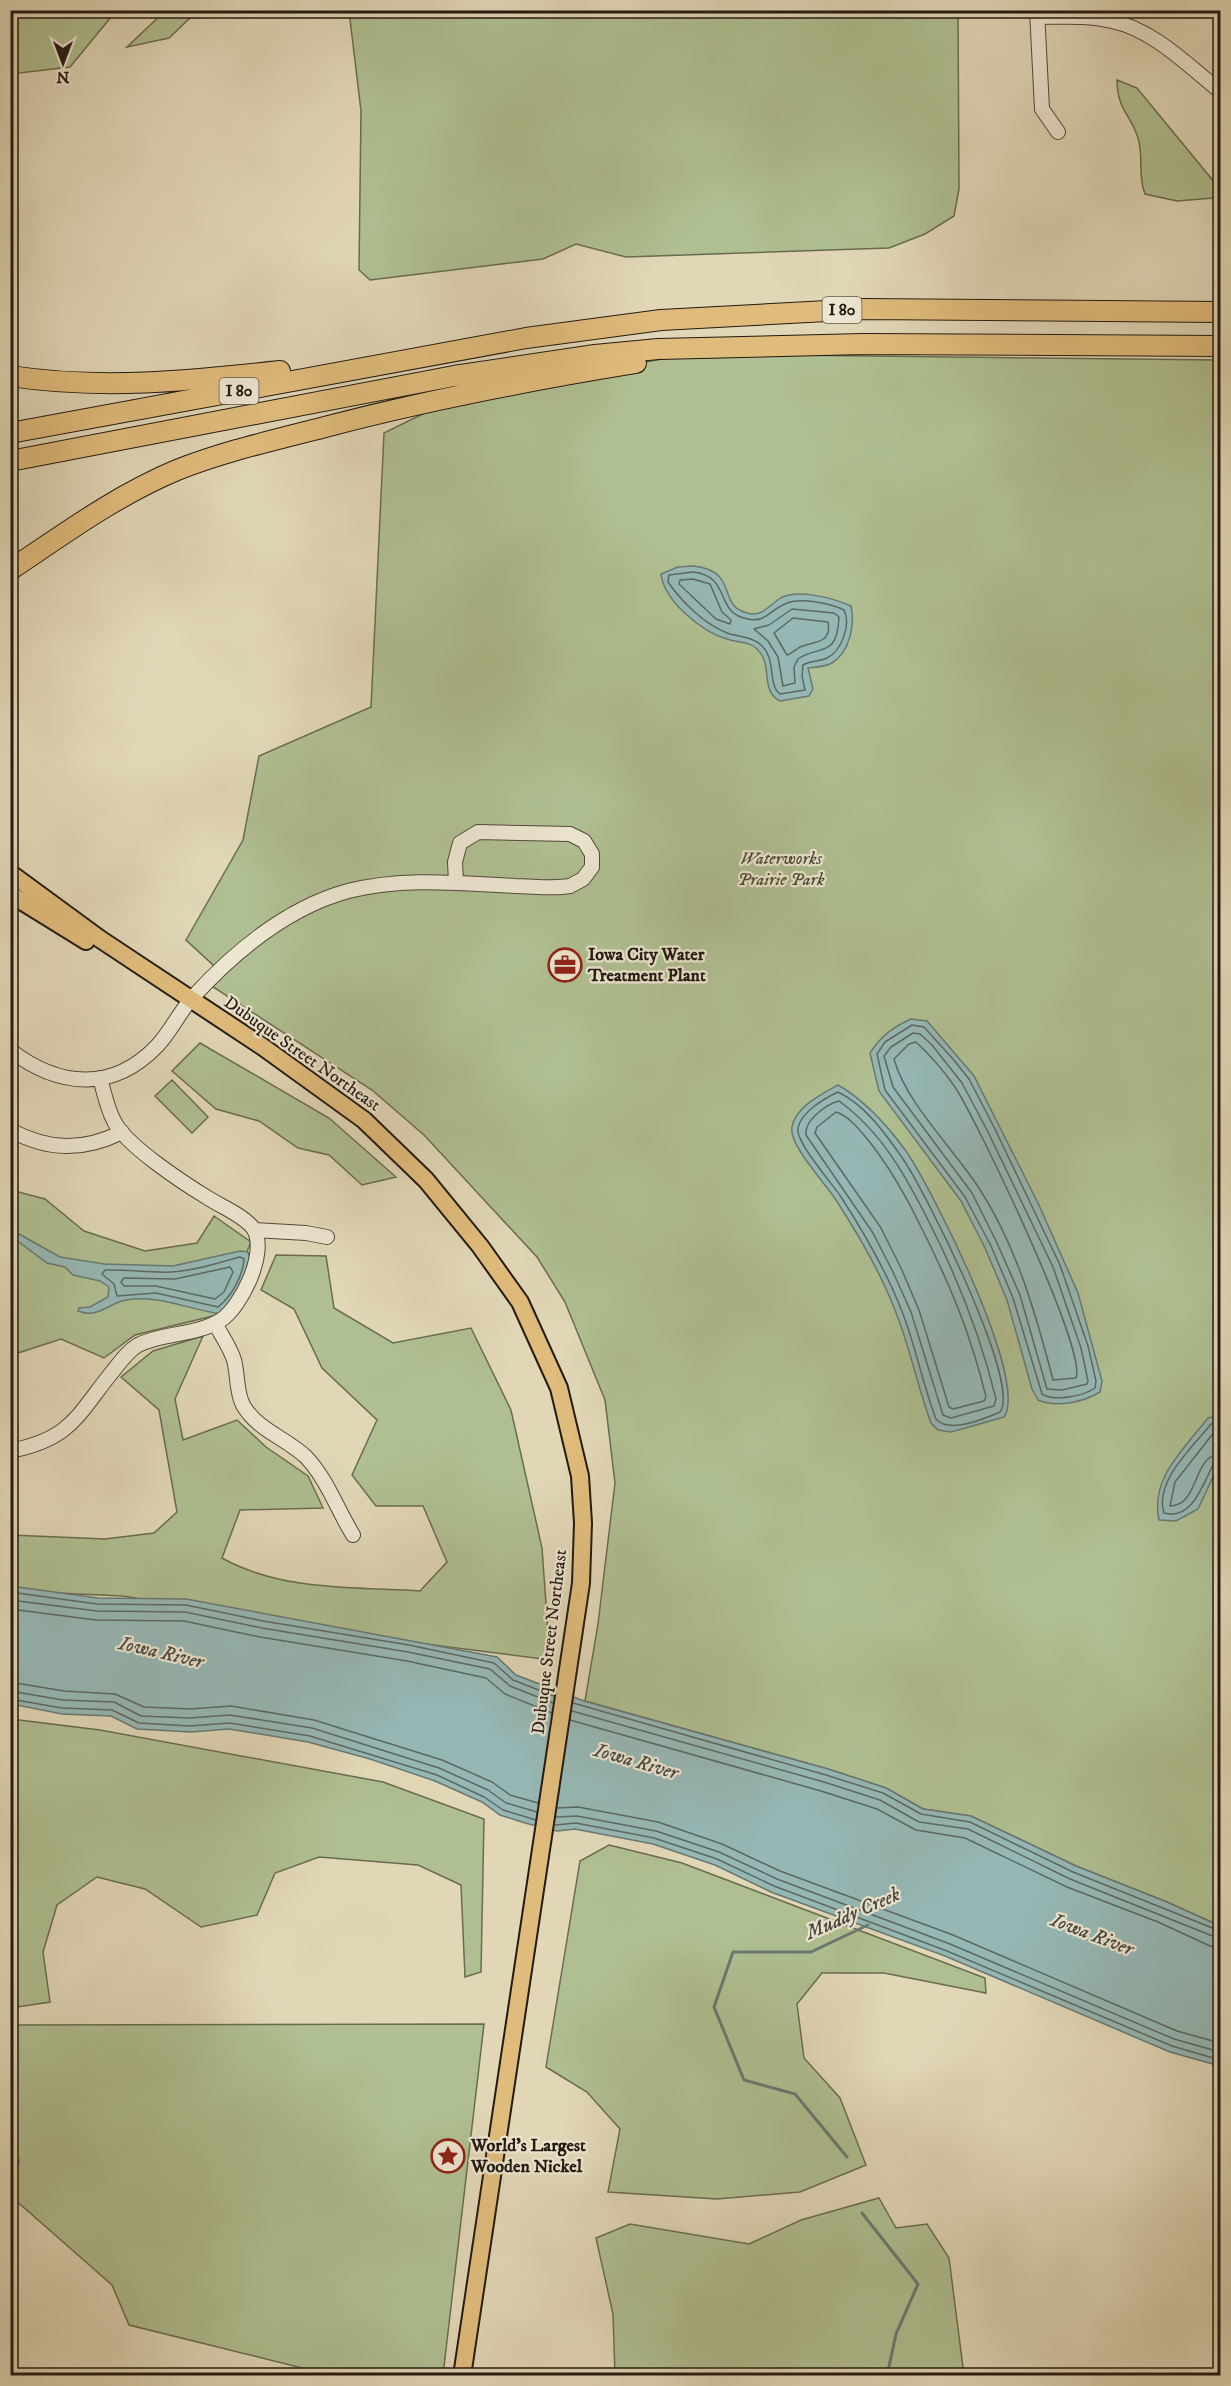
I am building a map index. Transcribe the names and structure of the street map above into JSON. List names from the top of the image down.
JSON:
{
  "streets": {
    "highway": ["I 80"],
    "main road": ["Dubuque Street Northeast"]
  },
  "water": ["Iowa River", "Muddy Creek"],
  "parks": ["Waterworks Prairie Park"],
  "places": {
    "office": ["Iowa City Water Treatment Plant"],
    "place": ["World’s Largest Wooden Nickel"]
  },
  "north": "bottom"
}
